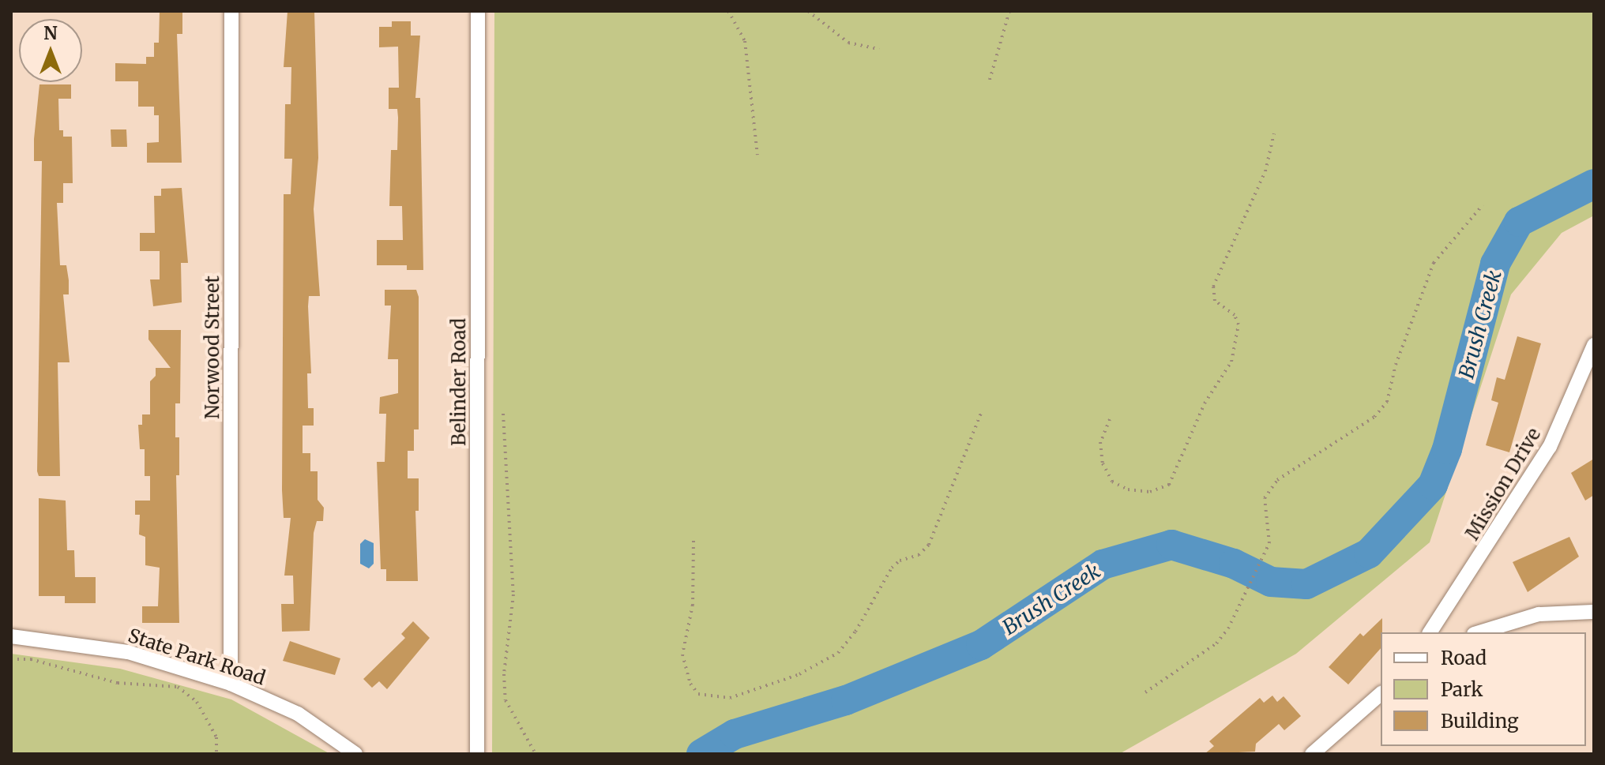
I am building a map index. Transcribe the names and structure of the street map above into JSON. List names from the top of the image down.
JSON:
{
  "streets": {
    "street": [
      "Norwood Street",
      "Belinder Road",
      "Mission Drive",
      "State Park Road"
    ]
  },
  "crossings": [
    ["Norwood Street", "State Park Road"]
  ],
  "water": ["Brush Creek"],
  "legend": ["Road", "Park", "Building"],
  "north": "top"
}
